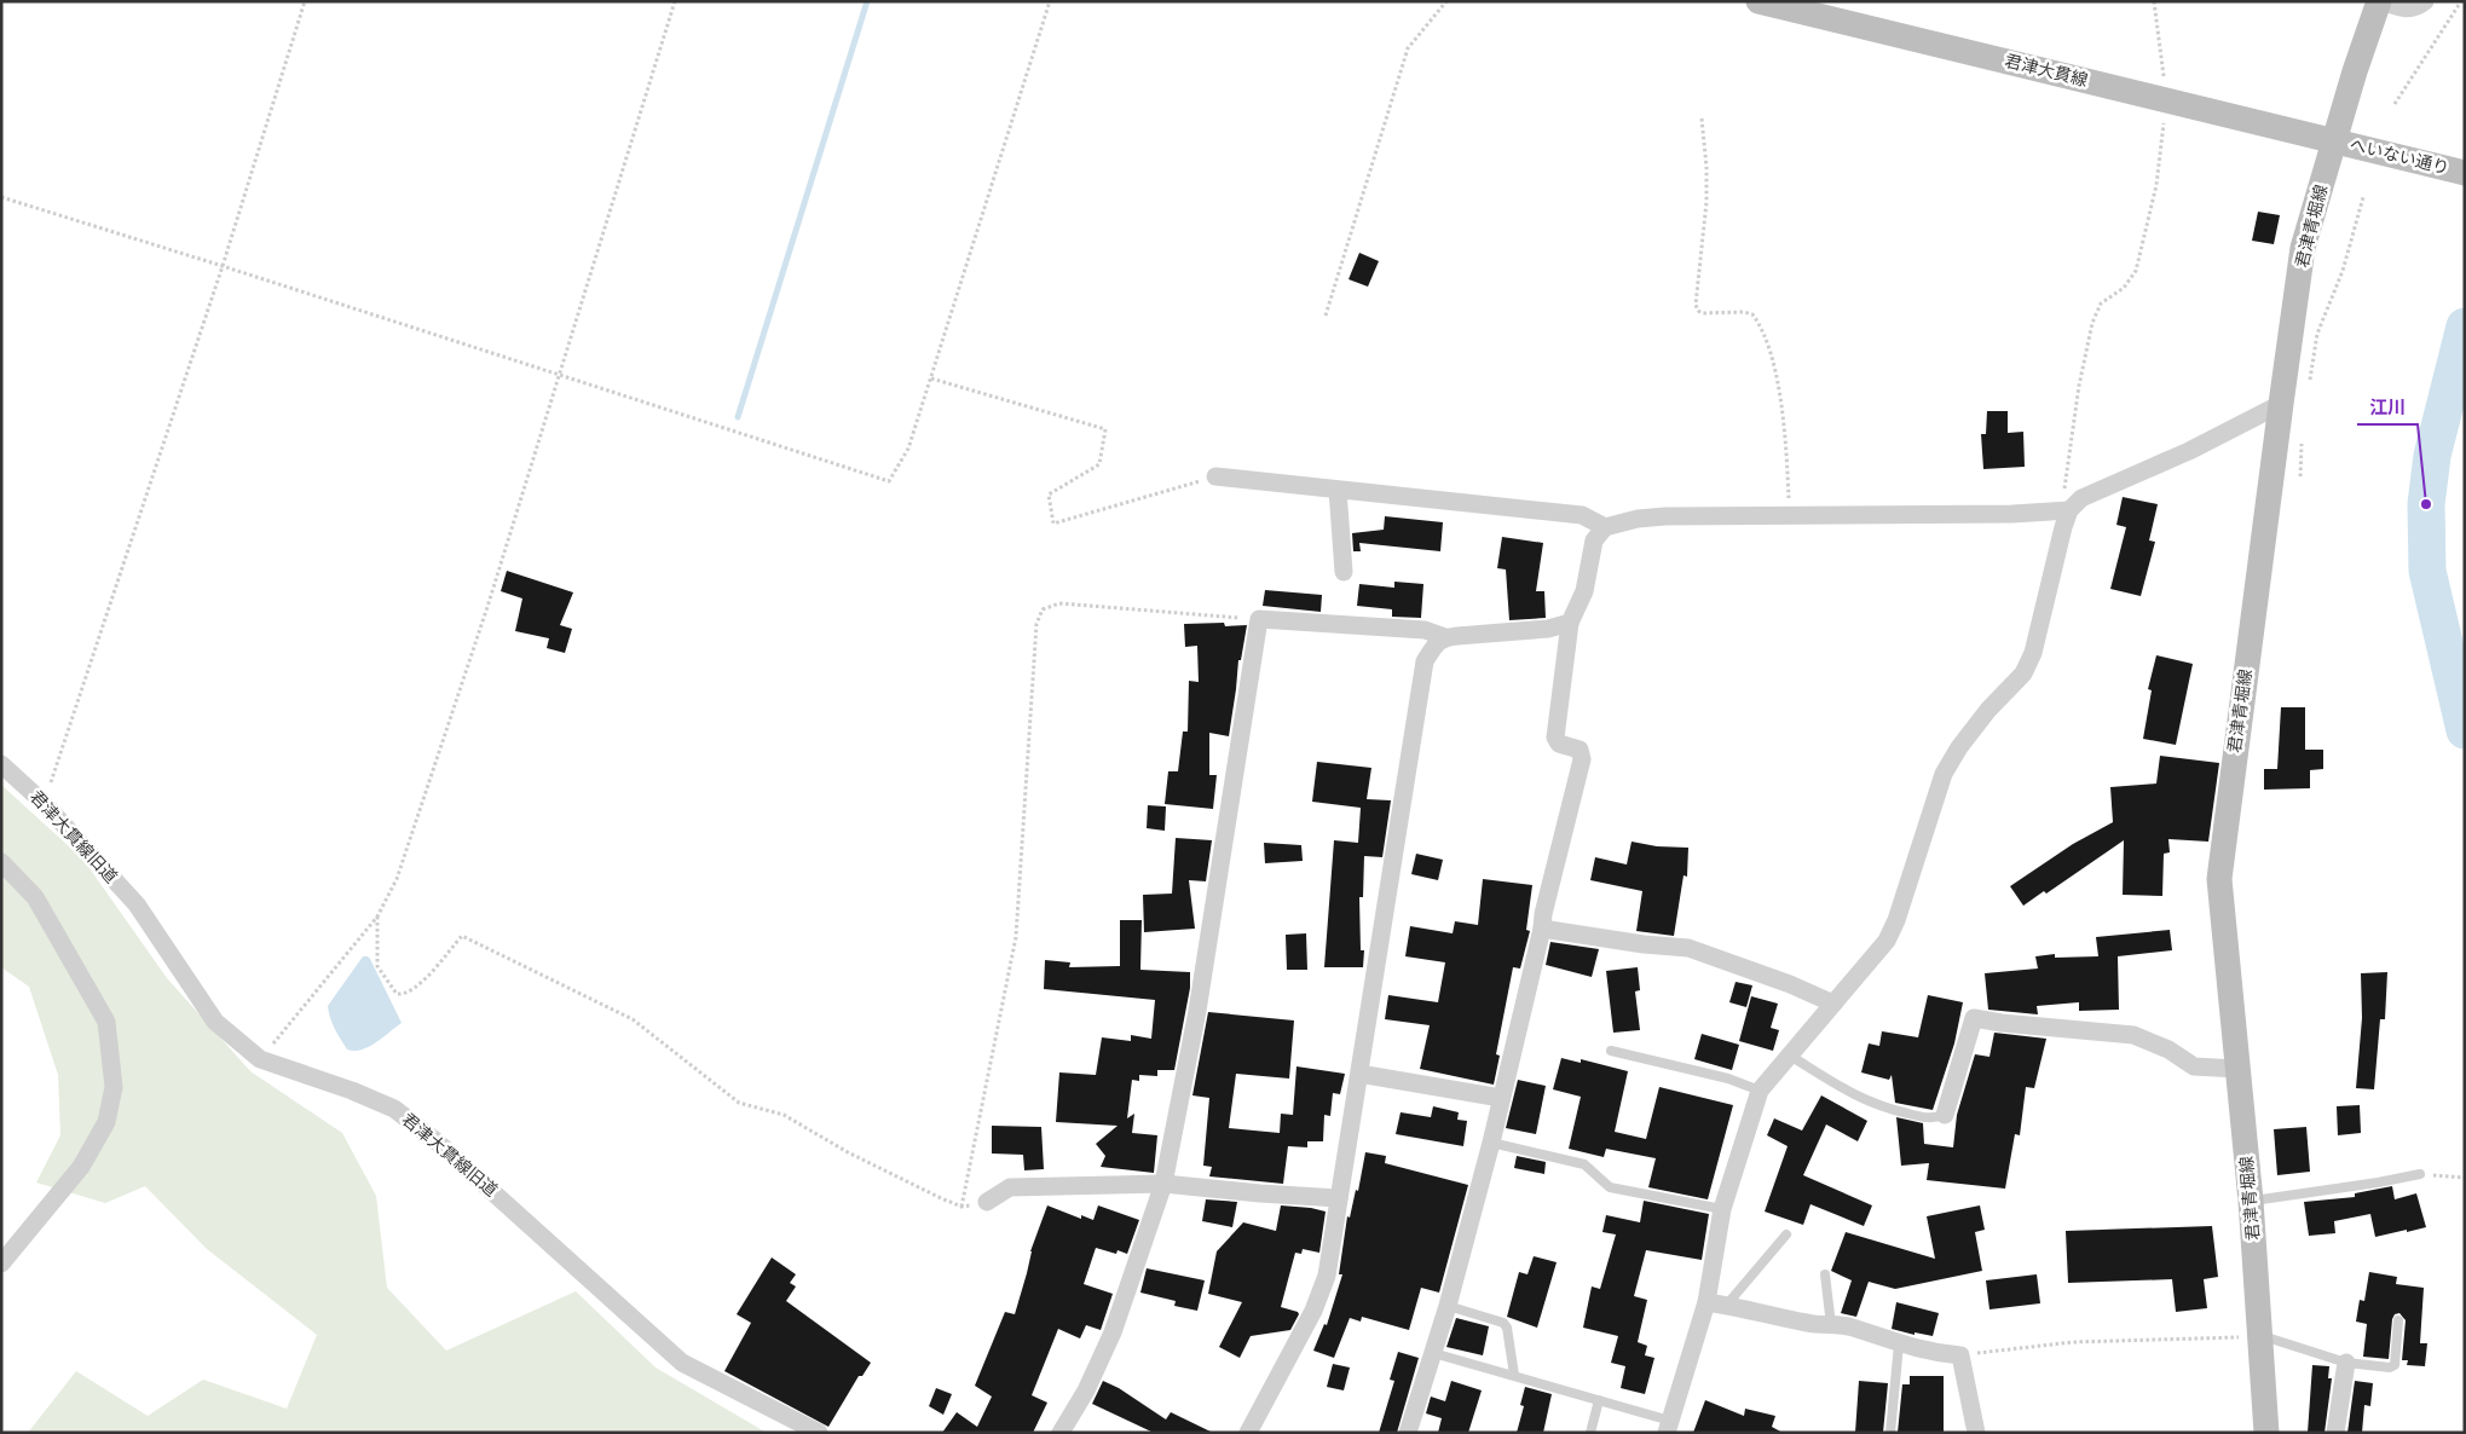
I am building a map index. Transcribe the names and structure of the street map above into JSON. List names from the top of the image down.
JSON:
{
  "streets": {
    "main road": ["君津大貫線", "へいない通り", "君津青堀線"],
    "street": ["君津大貫線旧道"]
  },
  "crossings": [
    ["君津大貫線", "へいない通り"],
    ["君津大貫線", "君津青堀線"],
    ["へいない通り", "君津青堀線"]
  ],
  "places": ["江川"]
}
